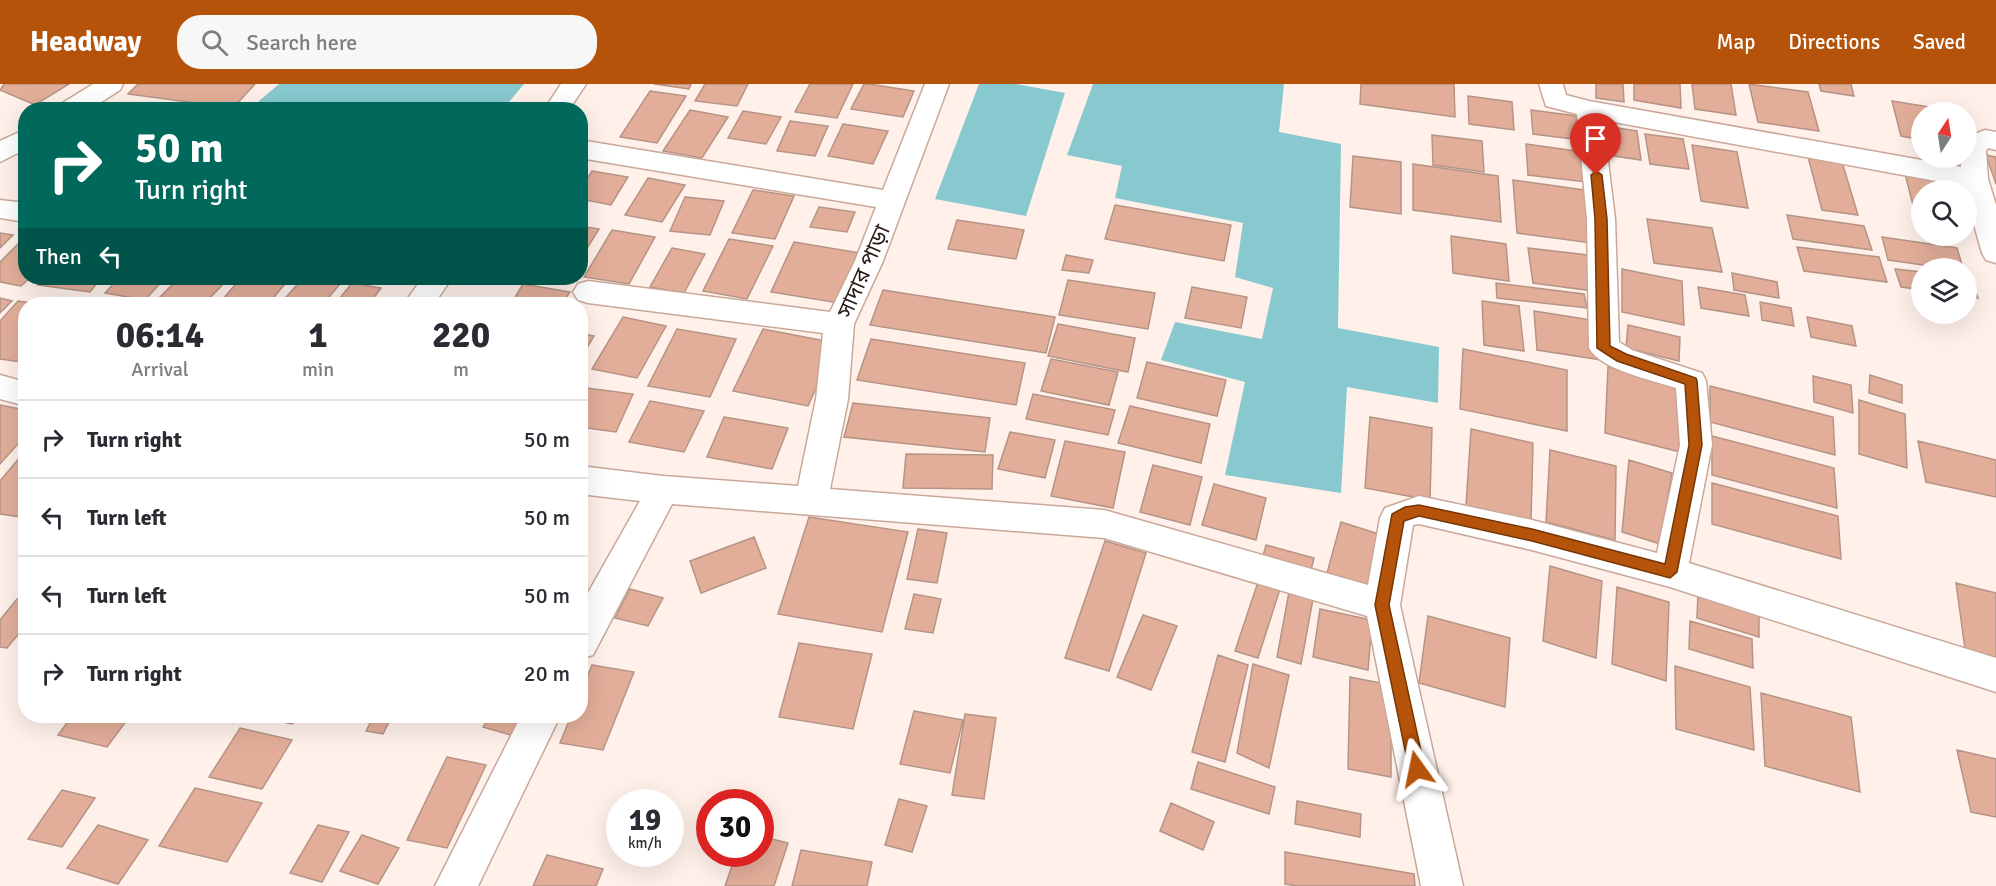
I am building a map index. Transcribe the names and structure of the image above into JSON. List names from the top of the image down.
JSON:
{
  "streets": {
    "street": ["সাদার পাড়া"]
  },
  "north": "top",
  "page": {
    "header": "Headway",
    "search": "Search here",
    "nav": ["Map", "Directions", "Saved"],
    "turn": ["50 m", "Turn right"],
    "then": "Then",
    "eta": [
      "06:14",
      "Arrival",
      "1",
      "min",
      "220",
      "m"
    ],
    "list": [
      {
        "name": "Turn right",
        "value": "50 m"
      },
      {
        "name": "Turn left",
        "value": "50 m"
      },
      {
        "name": "Turn left",
        "value": "50 m"
      },
      {
        "name": "Turn right",
        "value": "20 m"
      }
    ],
    "speed": "19 km/h",
    "limit": "30"
  }
}
